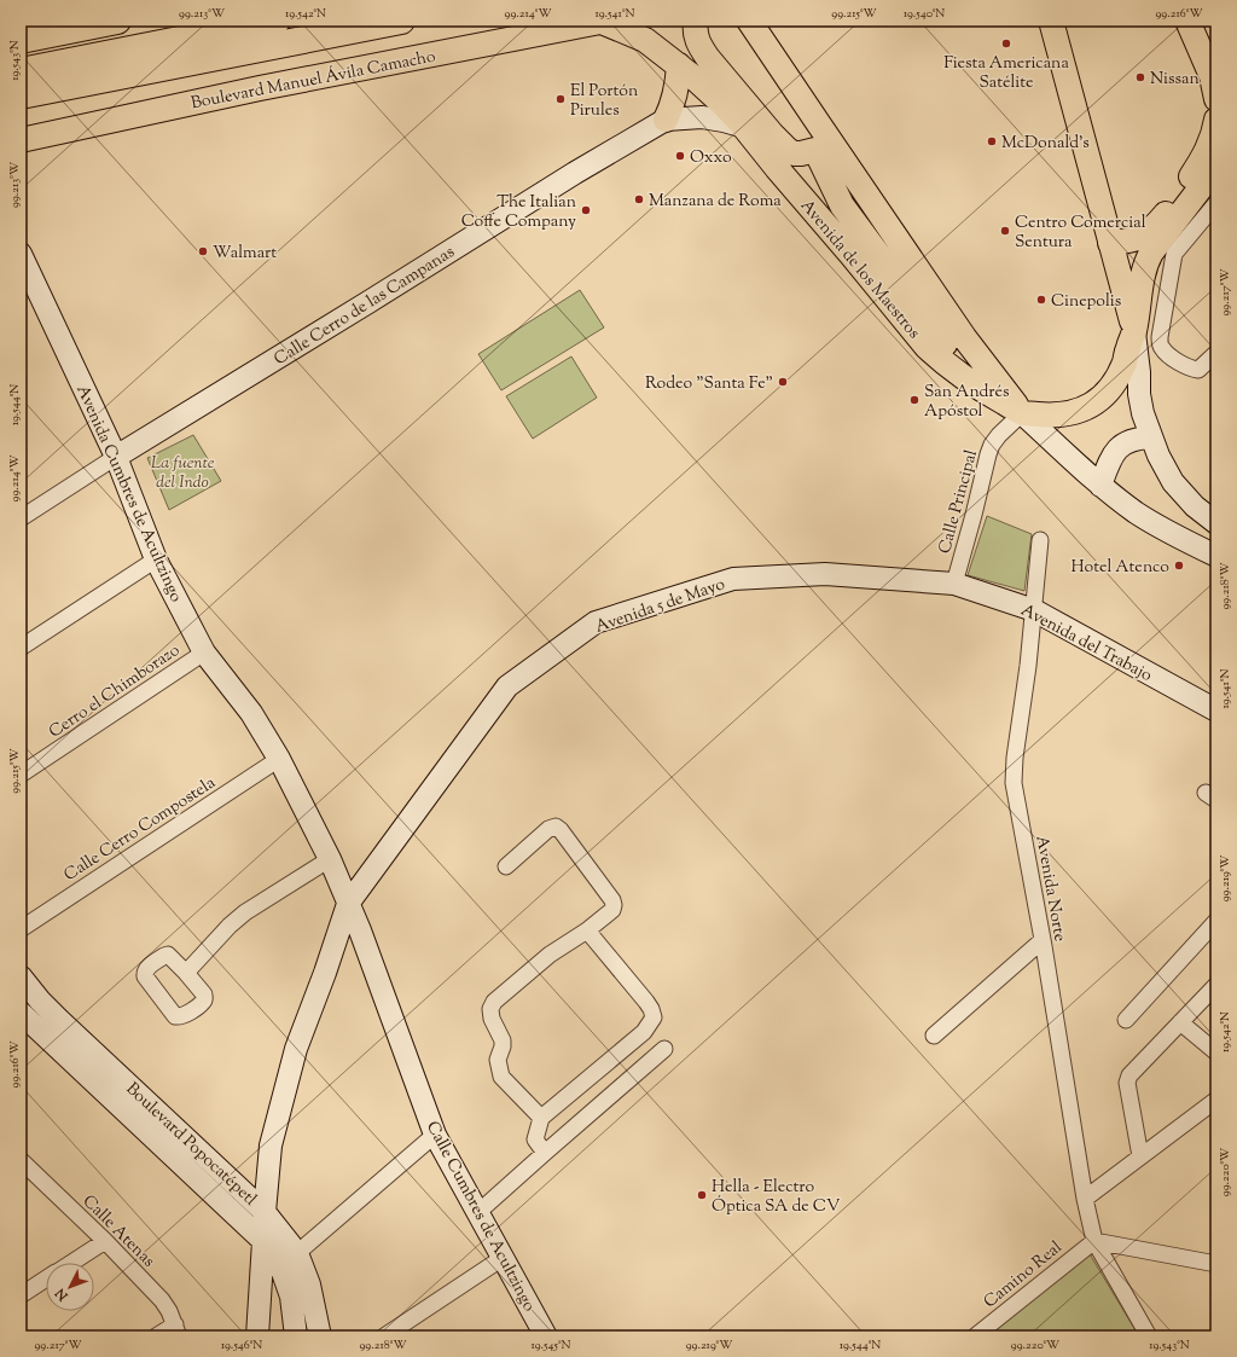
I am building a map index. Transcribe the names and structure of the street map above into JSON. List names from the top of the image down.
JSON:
{
  "streets": {
    "main road": ["Boulevard Manuel Ávila Camacho", "Avenida de los Maestros"],
    "street": [
      "Calle Cerro de las Campanas",
      "Avenida Cumbres de Acultzingo",
      "Calle Principal",
      "Avenida 5 de Mayo",
      "Avenida del Trabajo",
      "Cerro el Chimborazo",
      "Calle Cerro Compostela",
      "Avenida Norte",
      "Boulevard Popocatépetl",
      "Calle Cumbres de Acultzingo",
      "Calle Atenas",
      "Camino Real"
    ]
  },
  "crossings": [
    ["Boulevard Manuel Ávila Camacho", "Avenida de los Maestros"],
    ["Avenida de los Maestros", "Calle Cerro de las Campanas"],
    ["Avenida de los Maestros", "Calle Principal"],
    ["Calle Cerro de las Campanas", "Avenida Cumbres de Acultzingo"],
    ["Avenida Cumbres de Acultzingo", "Avenida 5 de Mayo"],
    ["Avenida Cumbres de Acultzingo", "Cerro el Chimborazo"],
    ["Avenida Cumbres de Acultzingo", "Calle Cerro Compostela"],
    ["Avenida Cumbres de Acultzingo", "Calle Cumbres de Acultzingo"],
    ["Calle Principal", "Avenida 5 de Mayo"],
    ["Calle Principal", "Avenida del Trabajo"],
    ["Avenida 5 de Mayo", "Avenida del Trabajo"],
    ["Avenida 5 de Mayo", "Boulevard Popocatépetl"],
    ["Avenida del Trabajo", "Avenida Norte"],
    ["Avenida Norte", "Camino Real"]
  ],
  "parks": ["La fuente del Indo"],
  "places": [
    "Fiesta Americana Satélite",
    "Nissan",
    "El Portón Pirules",
    "McDonald's",
    "Oxxo",
    "Manzana de Roma",
    "The Italian Coffe Company",
    "Centro Comercial Sentura",
    "Walmart",
    "Cinepolis",
    "Rodeo \"Santa Fe\"",
    "San Andrés Apóstol",
    "Hotel Atenco",
    "Hella - Electro Óptica SA de CV"
  ],
  "north": "bottom left",
  "coordinates": [
    "99.213°W",
    "19.542°N",
    "99.214°W",
    "19.541°N",
    "99.215°W",
    "19.540°N",
    "99.216°W",
    "19.543°N",
    "99.217°W",
    "19.544°N",
    "99.218°W",
    "99.219°W",
    "99.220°W",
    "19.546°N",
    "19.545°N"
  ]
}
